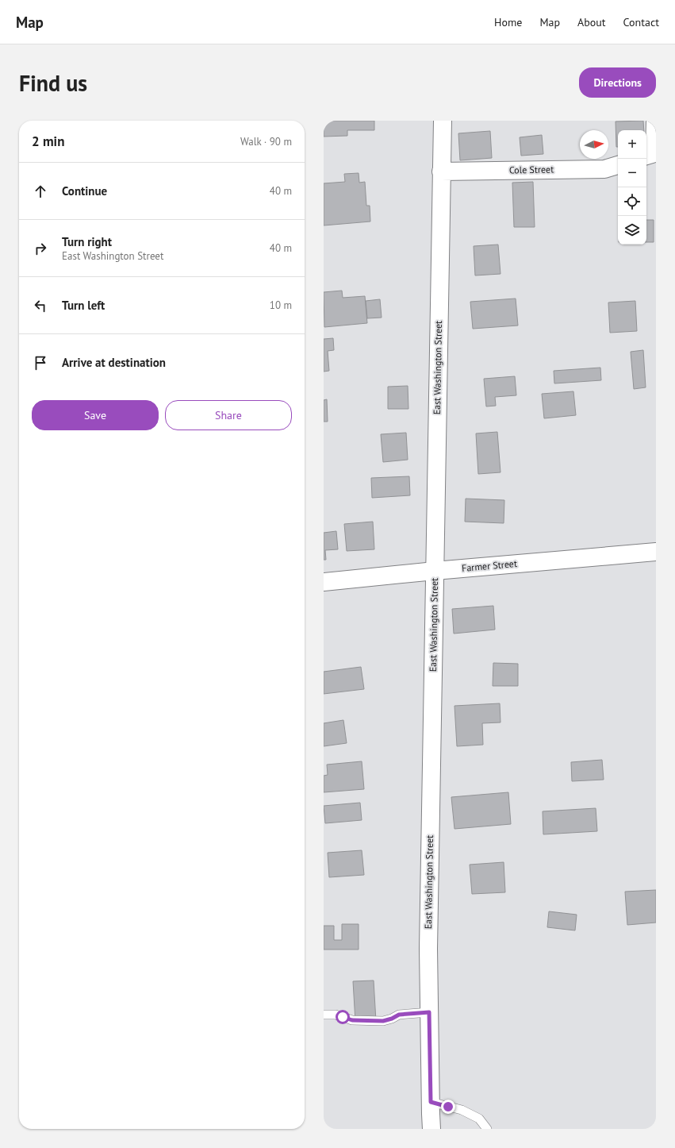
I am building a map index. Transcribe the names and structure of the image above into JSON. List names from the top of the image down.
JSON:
{
  "streets": {
    "street": ["Cole Street", "East Washington Street", "Farmer Street"]
  },
  "crossings": [
    ["Cole Street", "East Washington Street"],
    ["East Washington Street", "Farmer Street"]
  ],
  "north": "right",
  "page": {
    "header": "Map",
    "nav": [
      "Home",
      "Map",
      "About",
      "Contact"
    ],
    "buttons": [
      "Directions",
      ["Save", "Share"]
    ],
    "title": "Find us",
    "heading": ["2 min", "Walk · 90 m"],
    "map_buttons": ["+", "−"],
    "list": [
      ["Continue", "40 m"],
      ["Turn right", "East Washington Street", "40 m"],
      ["Turn left", "10 m"],
      "Arrive at destination"
    ]
  }
}
